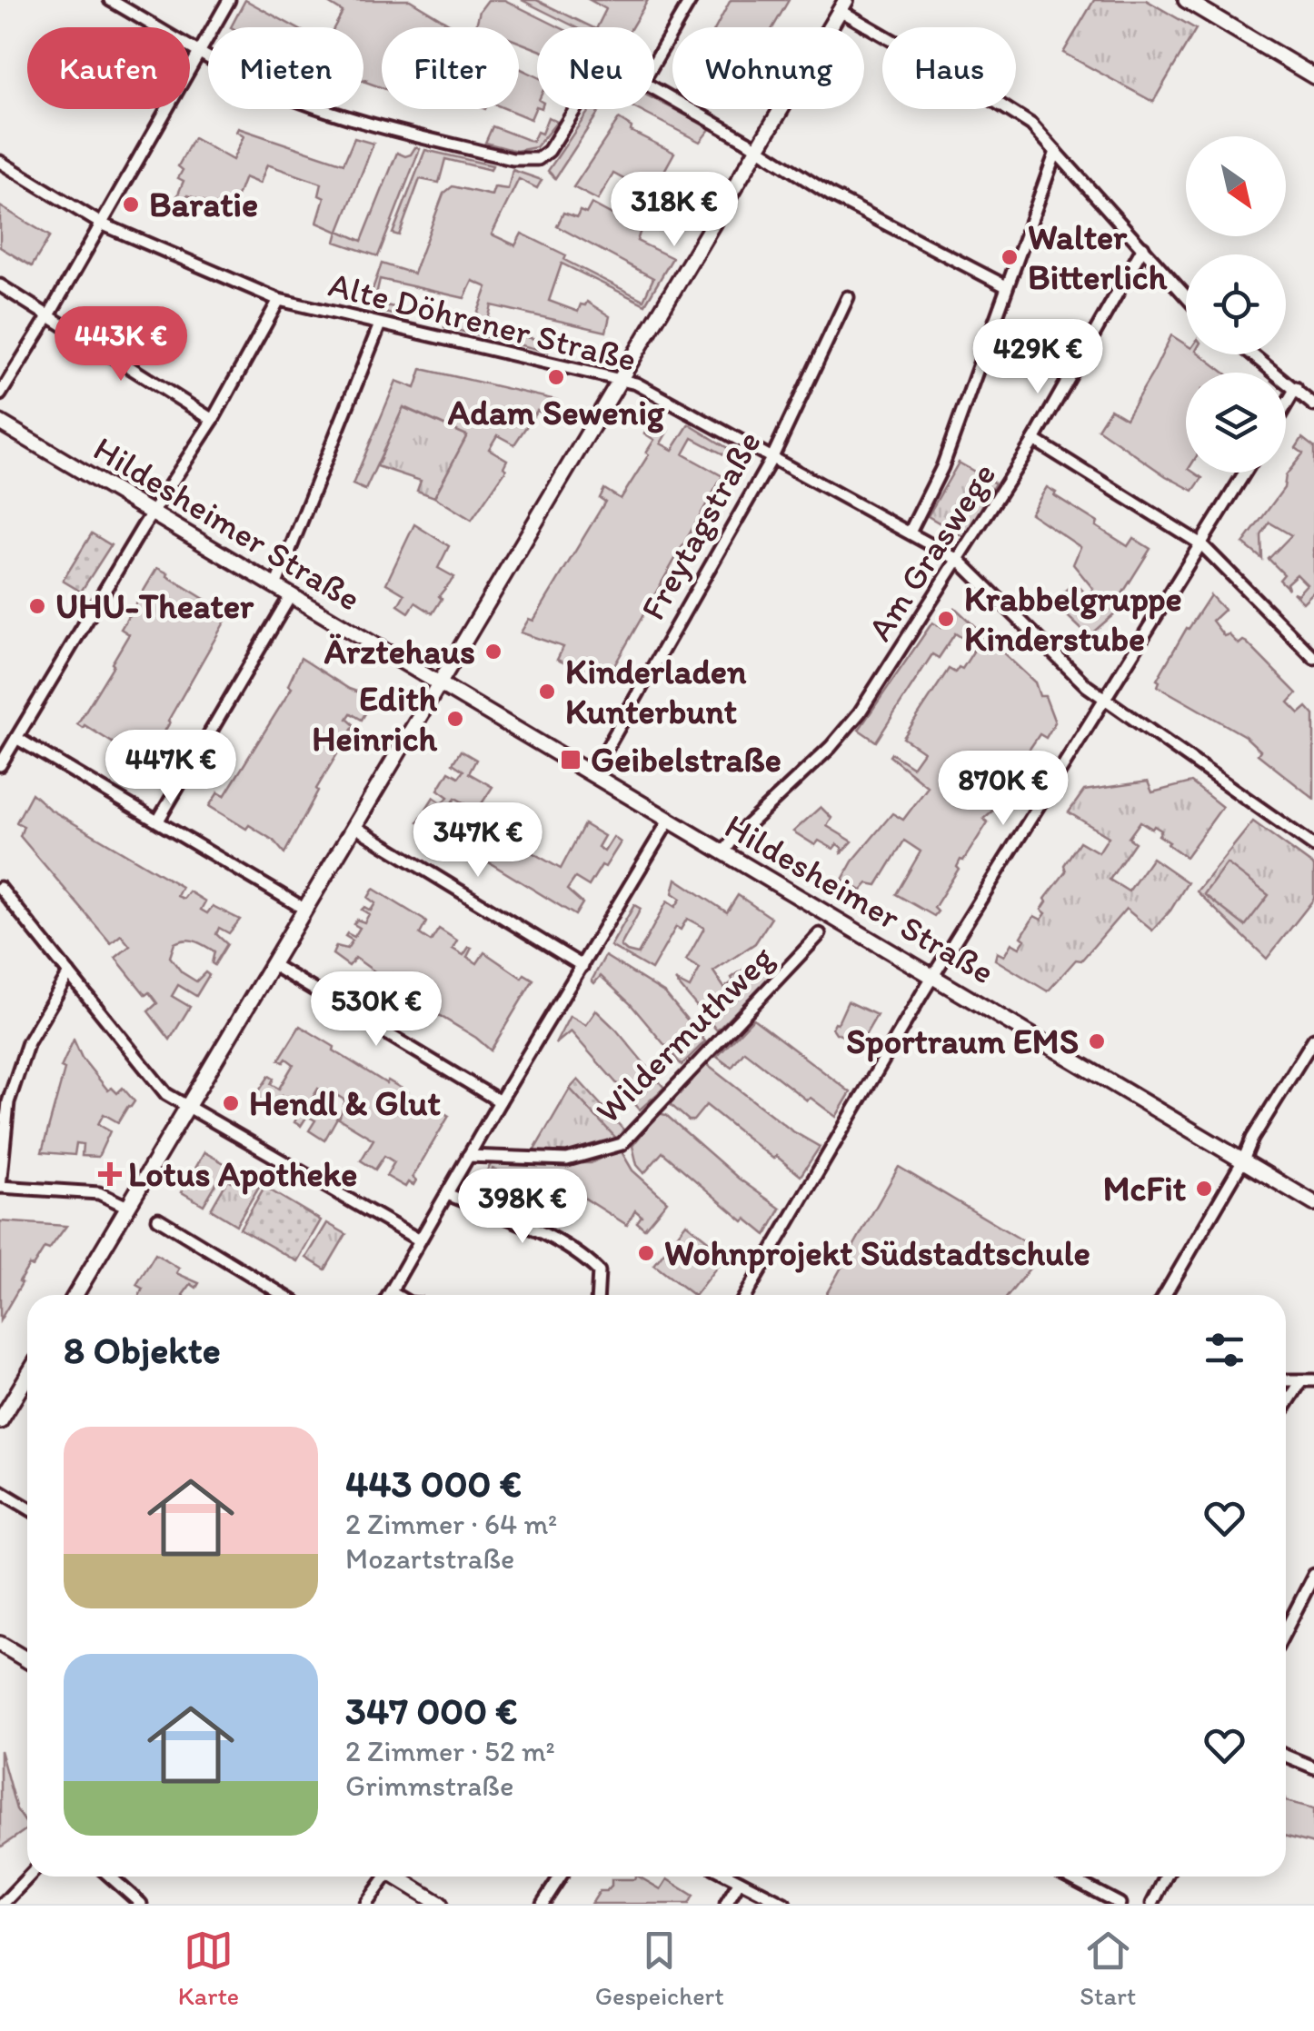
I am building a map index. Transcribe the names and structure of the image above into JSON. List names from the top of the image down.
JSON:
{
  "streets": {
    "street": [
      "Alte Döhrener Straße",
      "Hildesheimer Straße",
      "Freytagstraße",
      "Am Graswege",
      "Wildermuthweg"
    ]
  },
  "crossings": [
    ["Alte Döhrener Straße", "Freytagstraße"],
    ["Alte Döhrener Straße", "Am Graswege"],
    ["Hildesheimer Straße", "Freytagstraße"],
    ["Hildesheimer Straße", "Am Graswege"]
  ],
  "places": {
    "other": [
      "Baratie",
      "Walter Bitterlich",
      "Adam Sewenig",
      "UHU-Theater",
      "Krabbelgruppe Kinderstube",
      "Ärztehaus",
      "Kinderladen Kunterbunt",
      "Edith Heinrich",
      "Sportraum EMS",
      "Hendl & Glut",
      "McFit",
      "Wohnprojekt Südstadtschule"
    ],
    "transit": ["Geibelstraße"],
    "health": ["Lotus Apotheke"]
  },
  "north": "bottom right",
  "page": {
    "chip": [
      "Kaufen",
      "Mieten",
      "Filter",
      "Neu",
      "Wohnung",
      "Haus"
    ],
    "price": [
      "318K €",
      "443K €",
      "429K €",
      "447K €",
      "870K €",
      "347K €",
      "530K €",
      "398K €"
    ],
    "heading": "8 Objekte",
    "list": [
      {
        "name": "443 000 €",
        "note": "2 Zimmer · 64 m² · Mozartstraße"
      },
      {
        "name": "347 000 €",
        "note": "2 Zimmer · 52 m² · Grimmstraße"
      }
    ],
    "tabs": ["Karte", "Gespeichert", "Start"]
  }
}
